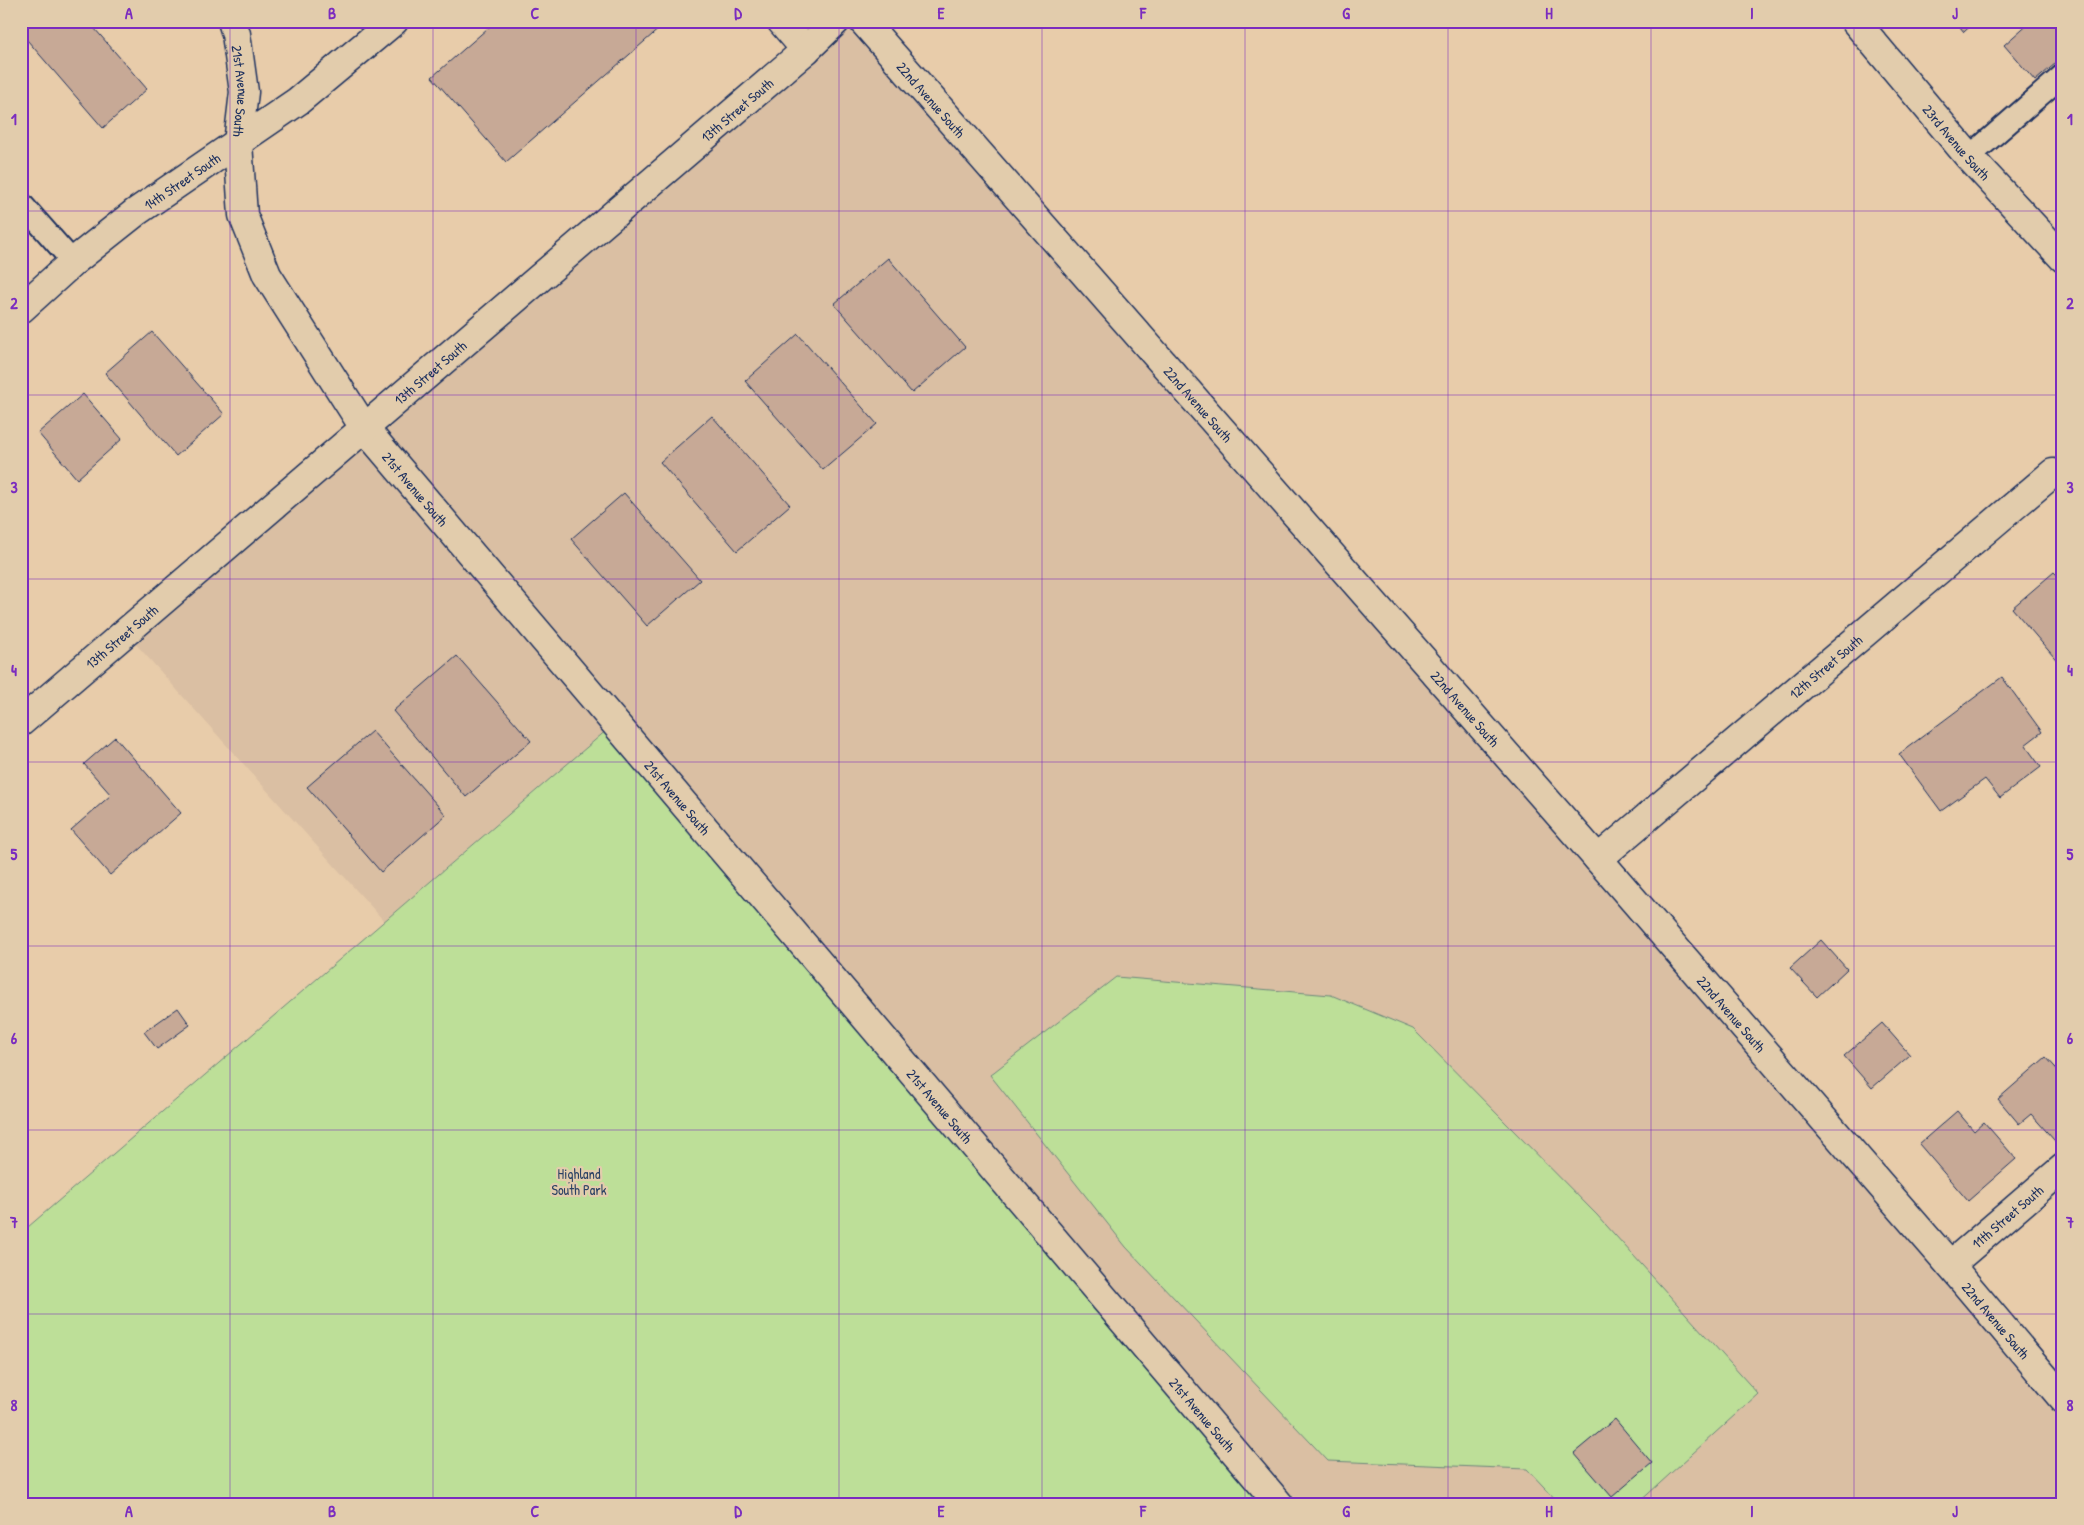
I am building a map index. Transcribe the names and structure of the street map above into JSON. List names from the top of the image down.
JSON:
{
  "streets": {
    "street": [
      "21st Avenue South",
      "22nd Avenue South",
      "13th Street South",
      "23rd Avenue South",
      "14th Street South",
      "12th Street South",
      "11th Street South"
    ]
  },
  "crossings": [
    ["21st Avenue South", "13th Street South"],
    ["21st Avenue South", "14th Street South"],
    ["22nd Avenue South", "12th Street South"],
    ["22nd Avenue South", "11th Street South"]
  ],
  "parks": ["Highland South Park"],
  "grid": {
    "columns": [
      "A",
      "B",
      "C",
      "D",
      "E",
      "F",
      "G",
      "H",
      "I",
      "J"
    ],
    "rows": [
      "1",
      "2",
      "3",
      "4",
      "5",
      "6",
      "7",
      "8"
    ]
  }
}
